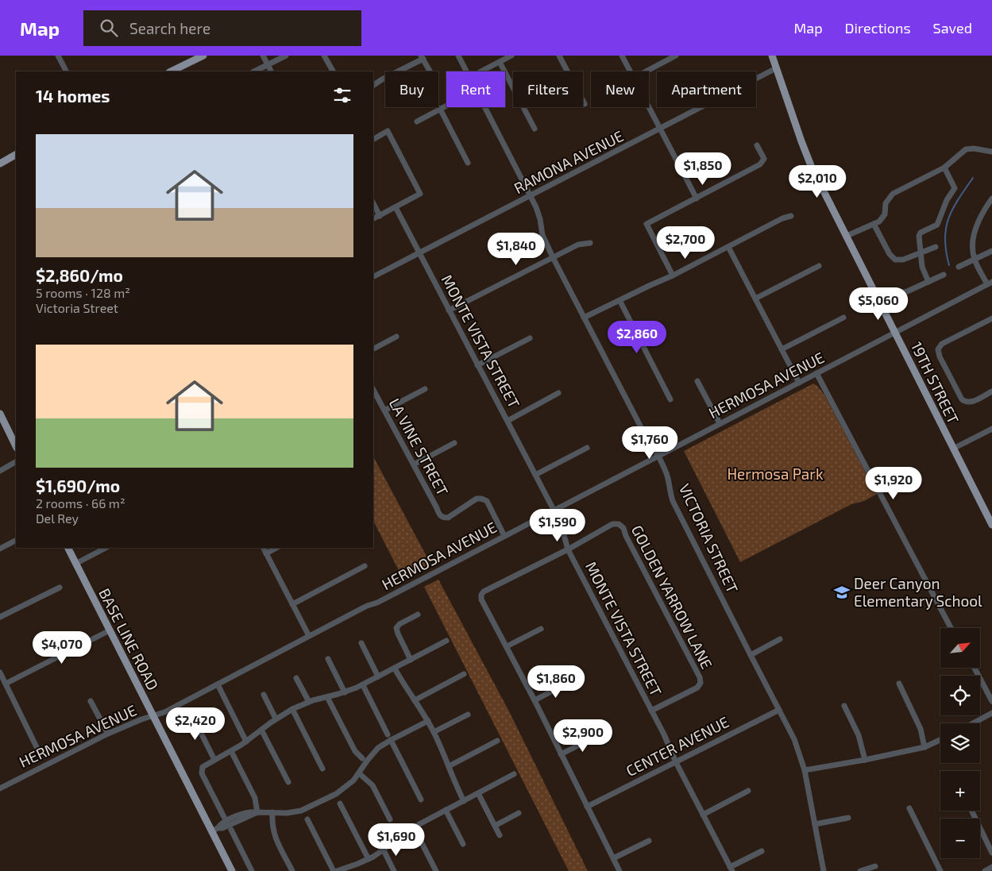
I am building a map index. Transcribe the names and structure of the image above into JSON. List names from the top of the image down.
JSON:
{
  "streets": {
    "main road": ["19TH STREET", "BASE LINE ROAD"],
    "street": [
      "RAMONA AVENUE",
      "MONTE VISTA STREET",
      "HERMOSA AVENUE",
      "LA VINE STREET",
      "VICTORIA STREET",
      "GOLDEN YARROW LANE",
      "CENTER AVENUE"
    ]
  },
  "crossings": [
    ["RAMONA AVENUE", "MONTE VISTA STREET"],
    ["RAMONA AVENUE", "19TH STREET"],
    ["RAMONA AVENUE", "VICTORIA STREET"],
    ["MONTE VISTA STREET", "HERMOSA AVENUE"],
    ["MONTE VISTA STREET", "GOLDEN YARROW LANE"],
    ["MONTE VISTA STREET", "CENTER AVENUE"],
    ["19TH STREET", "HERMOSA AVENUE"],
    ["HERMOSA AVENUE", "LA VINE STREET"],
    ["HERMOSA AVENUE", "VICTORIA STREET"],
    ["HERMOSA AVENUE", "BASE LINE ROAD"],
    ["VICTORIA STREET", "CENTER AVENUE"]
  ],
  "parks": ["Hermosa Park"],
  "places": {
    "school or university": ["Deer Canyon Elementary School"]
  },
  "north": "top right",
  "page": {
    "header": "Map",
    "search": "Search here",
    "nav": ["Map", "Directions", "Saved"],
    "chip": [
      "Buy",
      "Rent",
      "Filters",
      "New",
      "Apartment"
    ],
    "heading": "14 homes",
    "list": [
      {
        "name": "$2,860/mo",
        "note": "5 rooms · 128 m² · Victoria Street"
      },
      {
        "name": "$1,690/mo",
        "note": "2 rooms · 66 m² · Del Rey"
      }
    ],
    "price": [
      "$1,850",
      "$2,010",
      "$2,700",
      "$1,840",
      "$5,060",
      "$2,860",
      "$1,760",
      "$1,920",
      "$1,590",
      "$4,070",
      "$1,860",
      "$2,420",
      "$2,900",
      "$1,690"
    ],
    "map_buttons": ["+", "−"]
  }
}
